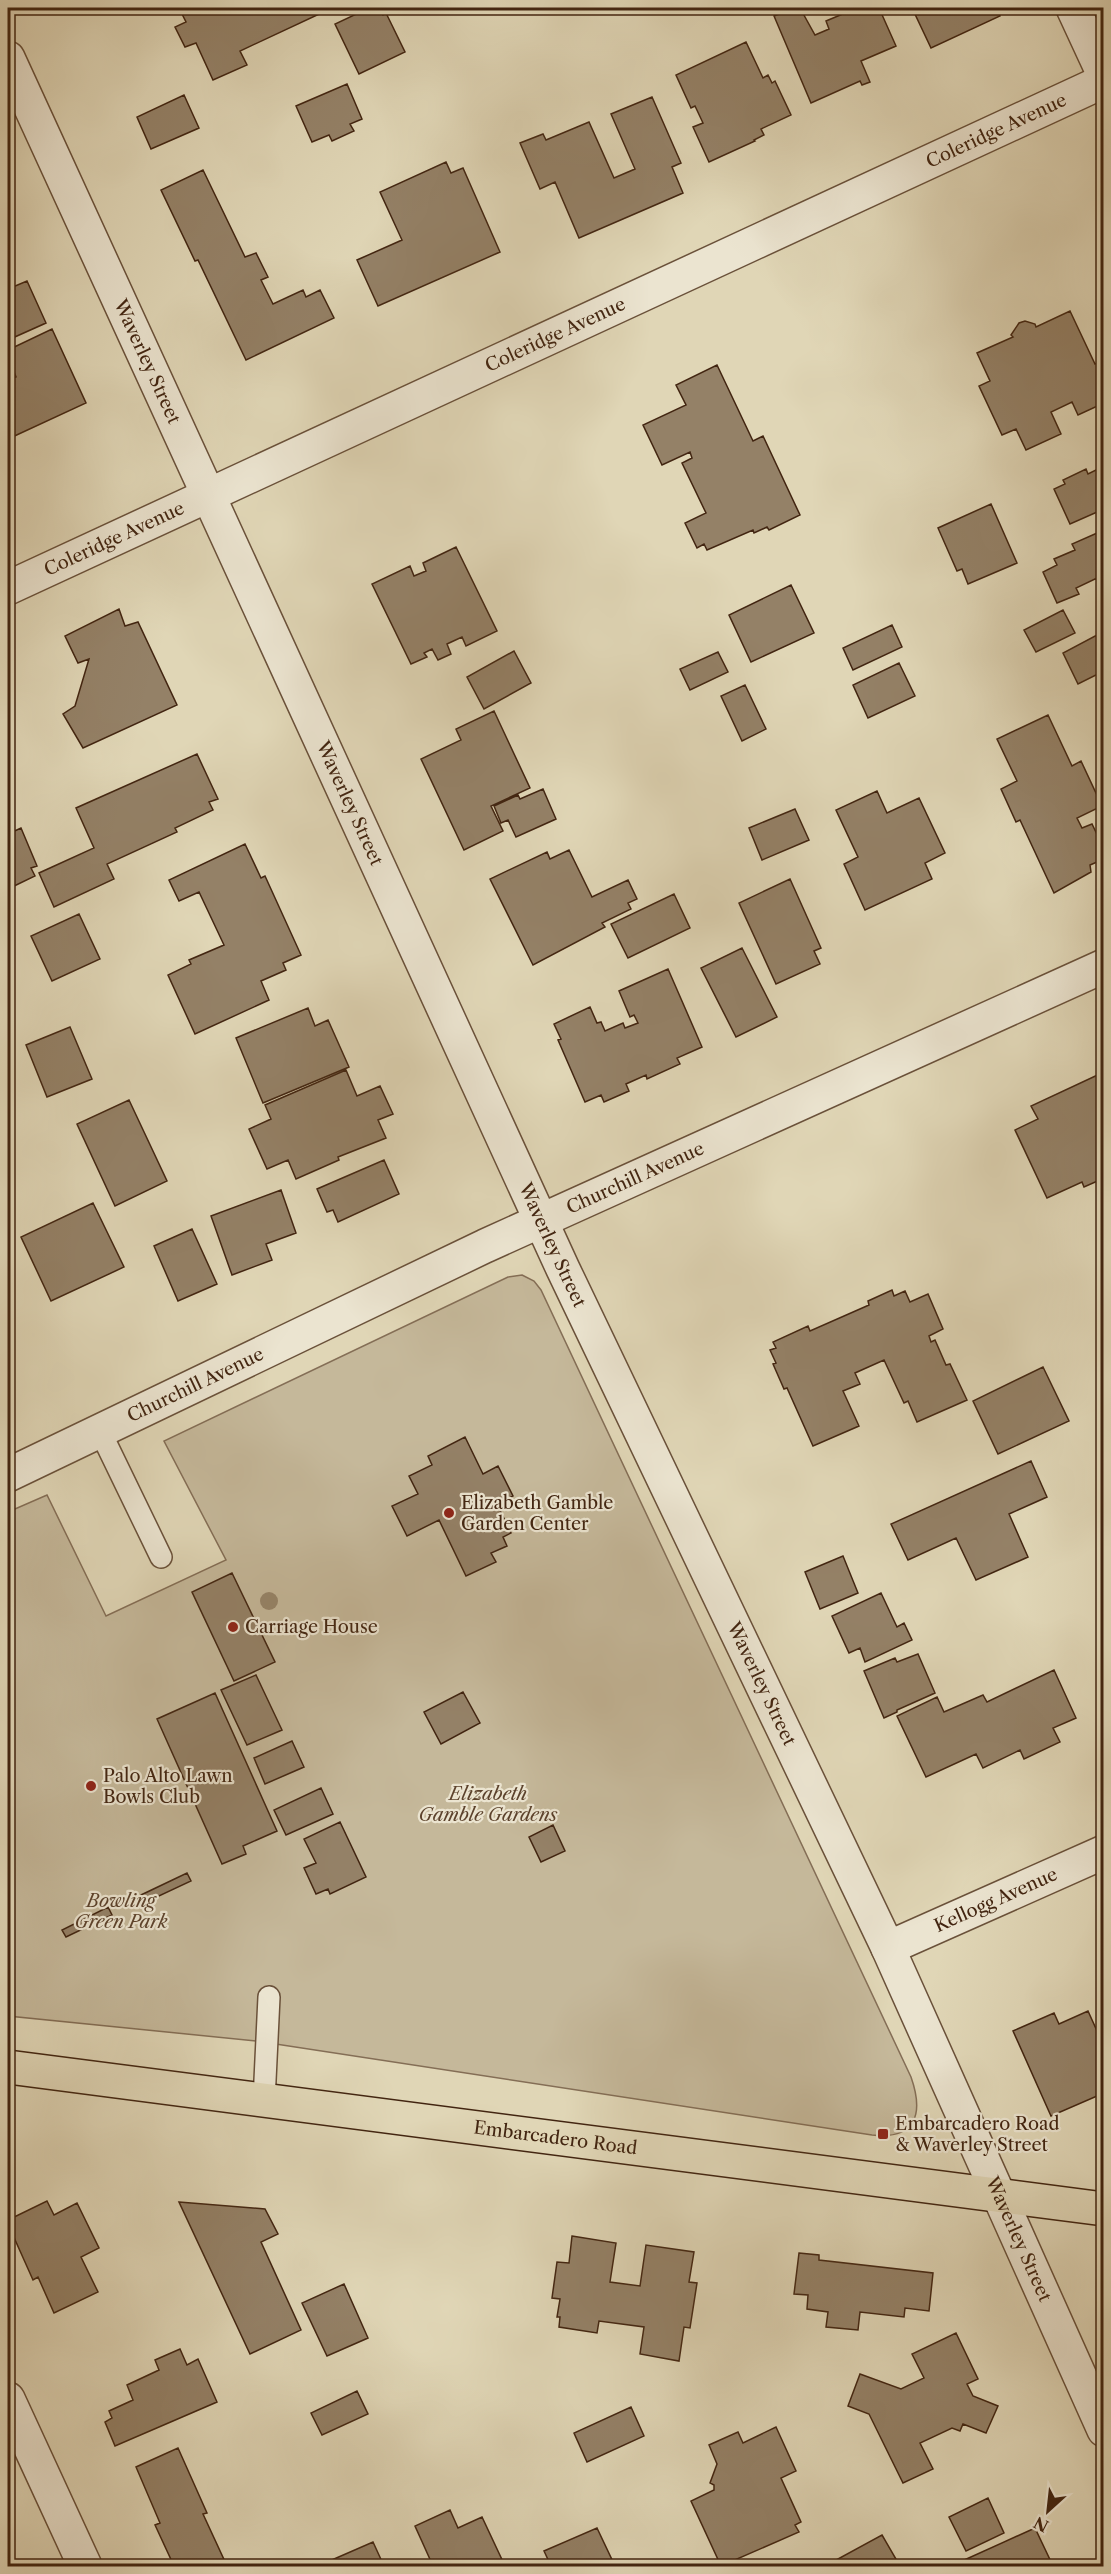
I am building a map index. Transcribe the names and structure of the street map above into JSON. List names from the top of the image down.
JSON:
{
  "streets": {
    "main road": ["Embarcadero Road"],
    "street": [
      "Coleridge Avenue",
      "Waverley Street",
      "Churchill Avenue",
      "Kellogg Avenue"
    ]
  },
  "crossings": [
    ["Coleridge Avenue", "Waverley Street"],
    ["Waverley Street", "Churchill Avenue"],
    ["Waverley Street", "Kellogg Avenue"],
    ["Waverley Street", "Embarcadero Road"]
  ],
  "parks": ["Elizabeth Gamble Gardens", "Bowling Green Park"],
  "places": {
    "other": ["Elizabeth Gamble Garden Center", "Carriage House", "Palo Alto Lawn Bowls Club"],
    "transit": ["Embarcadero Road & Waverley Street"]
  },
  "north": "bottom left"
}
